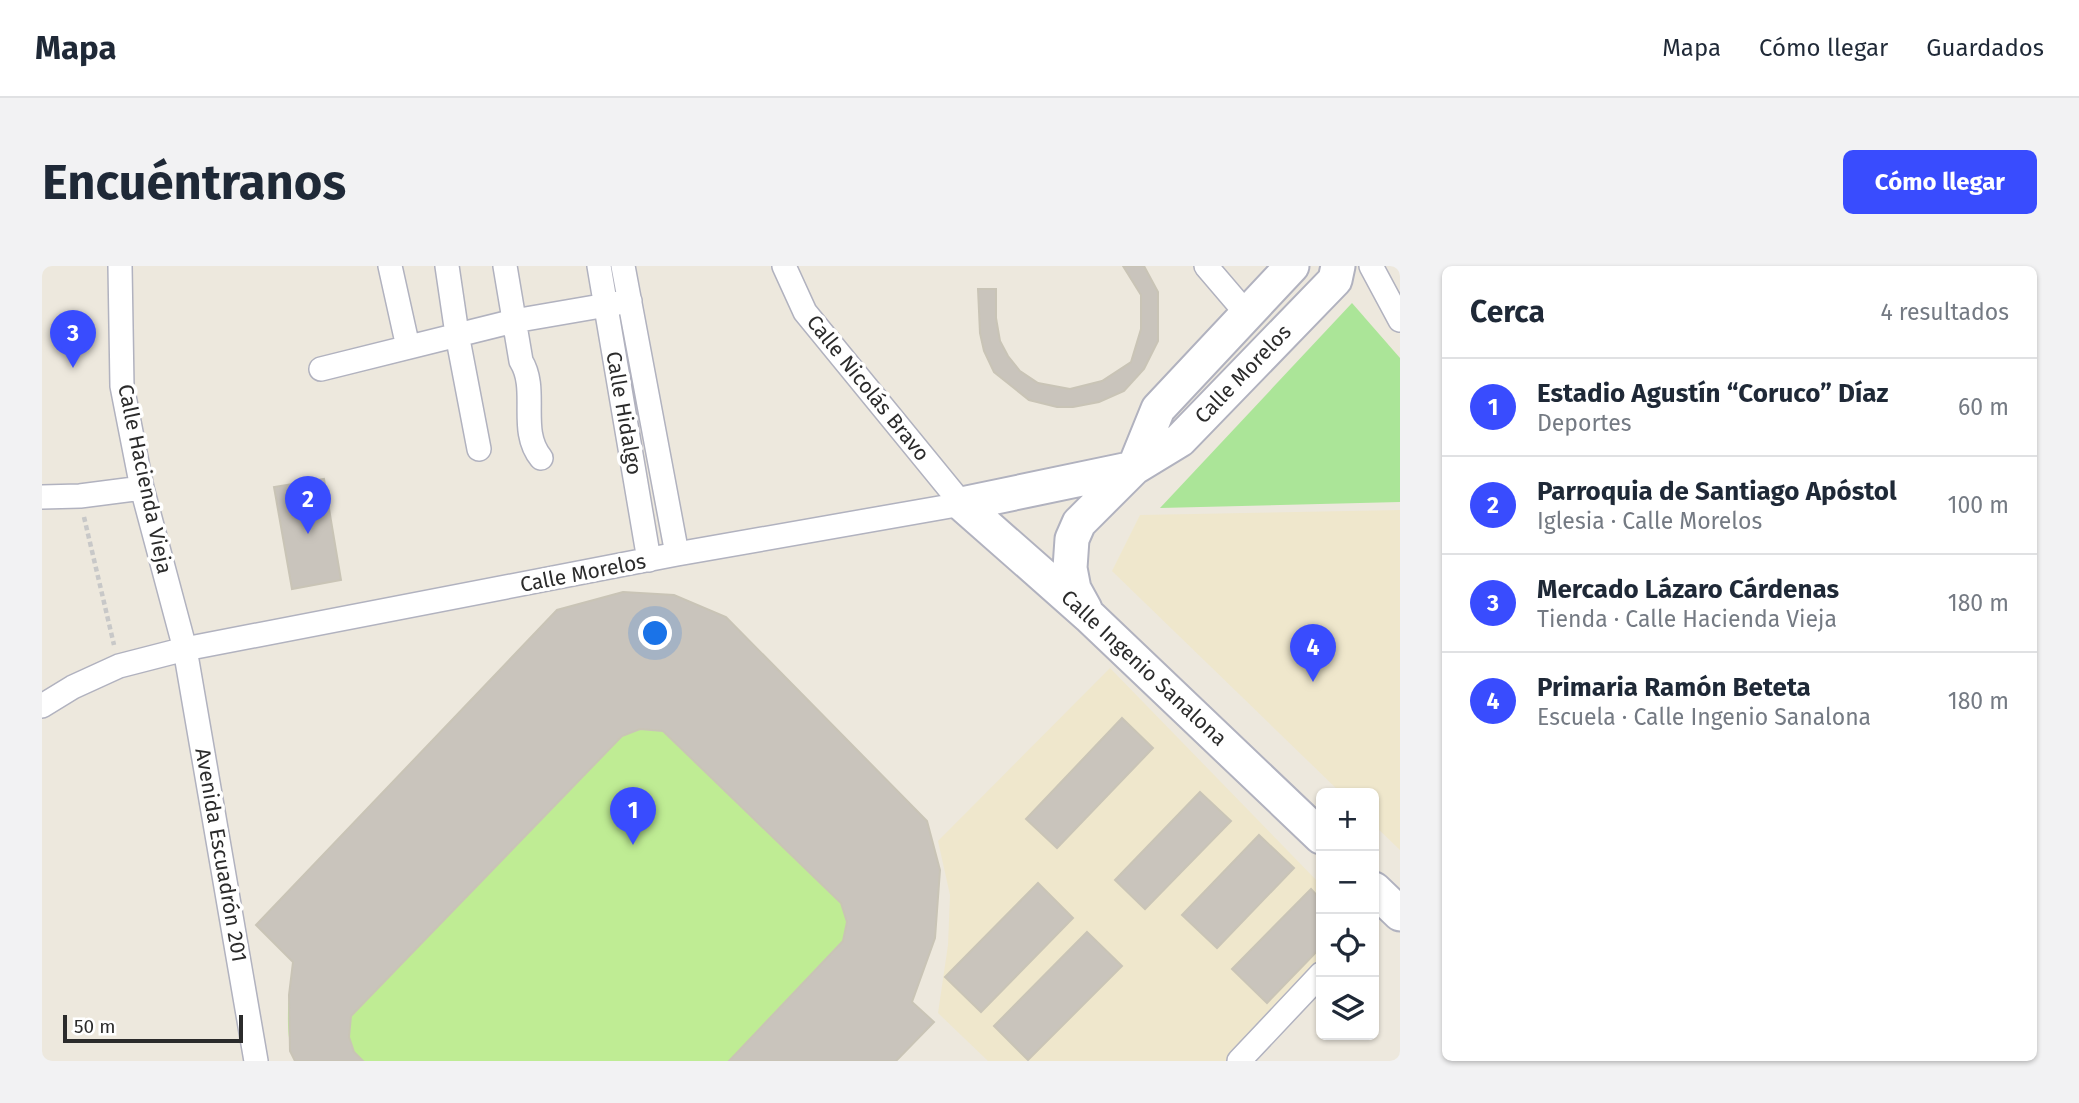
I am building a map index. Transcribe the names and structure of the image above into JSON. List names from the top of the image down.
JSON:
{
  "streets": {
    "main road": ["Calle Morelos", "Calle Ingenio Sanalona"],
    "street": [
      "Calle Nicolás Bravo",
      "Calle Hidalgo",
      "Calle Hacienda Vieja",
      "Avenida Escuadrón 201"
    ]
  },
  "crossings": [
    ["Calle Morelos", "Calle Nicolás Bravo"],
    ["Calle Morelos", "Calle Hidalgo"],
    ["Calle Morelos", "Calle Hacienda Vieja"],
    ["Calle Morelos", "Calle Ingenio Sanalona"],
    ["Calle Morelos", "Avenida Escuadrón 201"],
    ["Calle Nicolás Bravo", "Calle Ingenio Sanalona"],
    ["Calle Hacienda Vieja", "Avenida Escuadrón 201"]
  ],
  "scale_bar": "50 m",
  "page": {
    "header": "Mapa",
    "nav": ["Mapa", "Cómo llegar", "Guardados"],
    "buttons": "Cómo llegar",
    "title": "Encuéntranos",
    "heading": ["Cerca", "4 resultados"],
    "pins": [
      "3",
      "2",
      "4",
      "1"
    ],
    "list": [
      {
        "mark": "1",
        "name": "Estadio Agustín “Coruco” Díaz",
        "note": "Deportes",
        "value": "60 m"
      },
      {
        "mark": "2",
        "name": "Parroquia de Santiago Apóstol",
        "note": "Iglesia · Calle Morelos",
        "value": "100 m"
      },
      {
        "mark": "3",
        "name": "Mercado Lázaro Cárdenas",
        "note": "Tienda · Calle Hacienda Vieja",
        "value": "180 m"
      },
      {
        "mark": "4",
        "name": "Primaria Ramón Beteta",
        "note": "Escuela · Calle Ingenio Sanalona",
        "value": "180 m"
      }
    ],
    "map_buttons": ["+", "−"],
    "scale": "50 m"
  }
}
